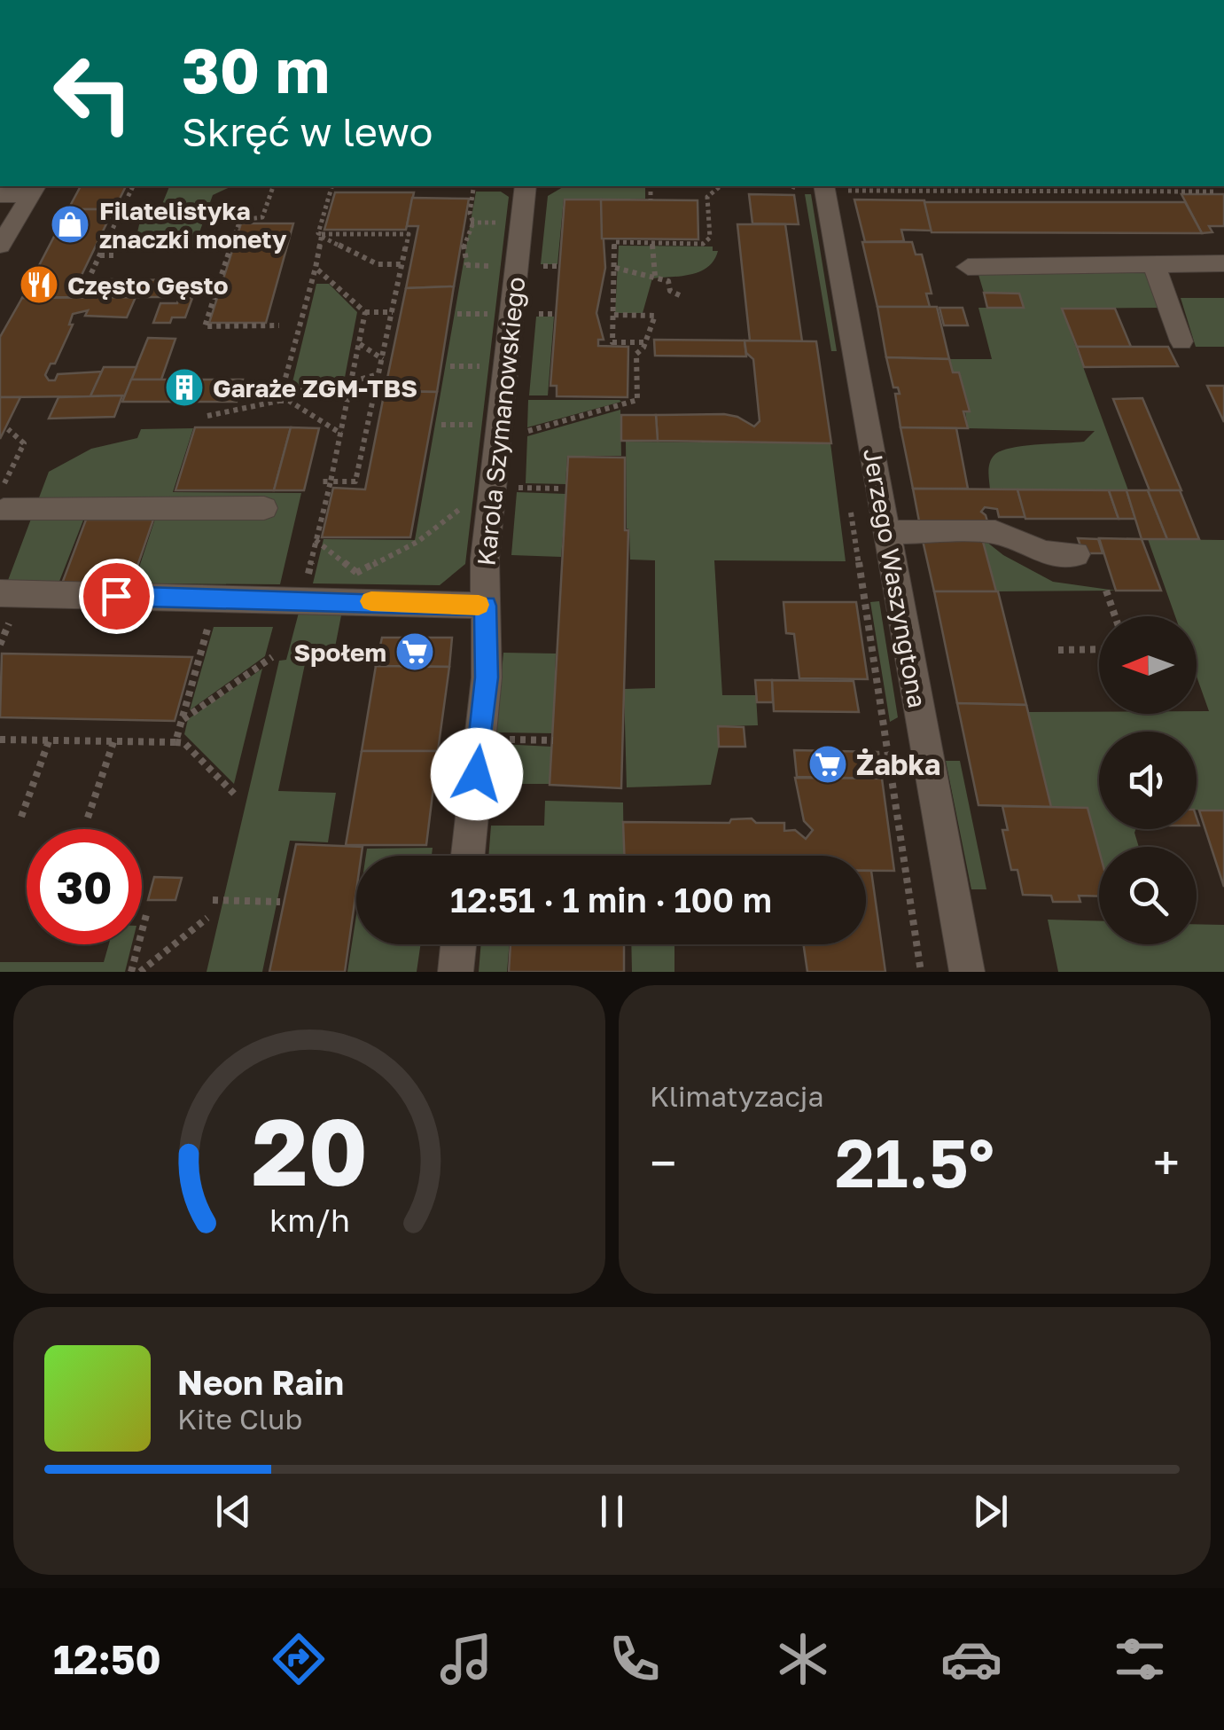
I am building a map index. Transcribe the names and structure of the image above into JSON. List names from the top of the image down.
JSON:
{
  "streets": {
    "street": ["Karola Szymanowskiego", "Jerzego Waszyngtona"]
  },
  "places": {
    "shop": ["Filatelistyka znaczki monety"],
    "restaurant": ["Często Gęsto"],
    "building": ["Garaże ZGM-TBS"],
    "supermarket": ["Społem", "Żabka"]
  },
  "north": "left",
  "page": {
    "turn": ["30 m", "Skręć w lewo"],
    "limit": "30",
    "trip": "12:51 · 1 min · 100 m",
    "tile": "Klimatyzacja",
    "heat": ["−", "21.5°", "+"],
    "song": ["Neon Rain", "Kite Club"],
    "tabs": "12:50",
    "gauge": ["20", "km/h"]
  }
}
